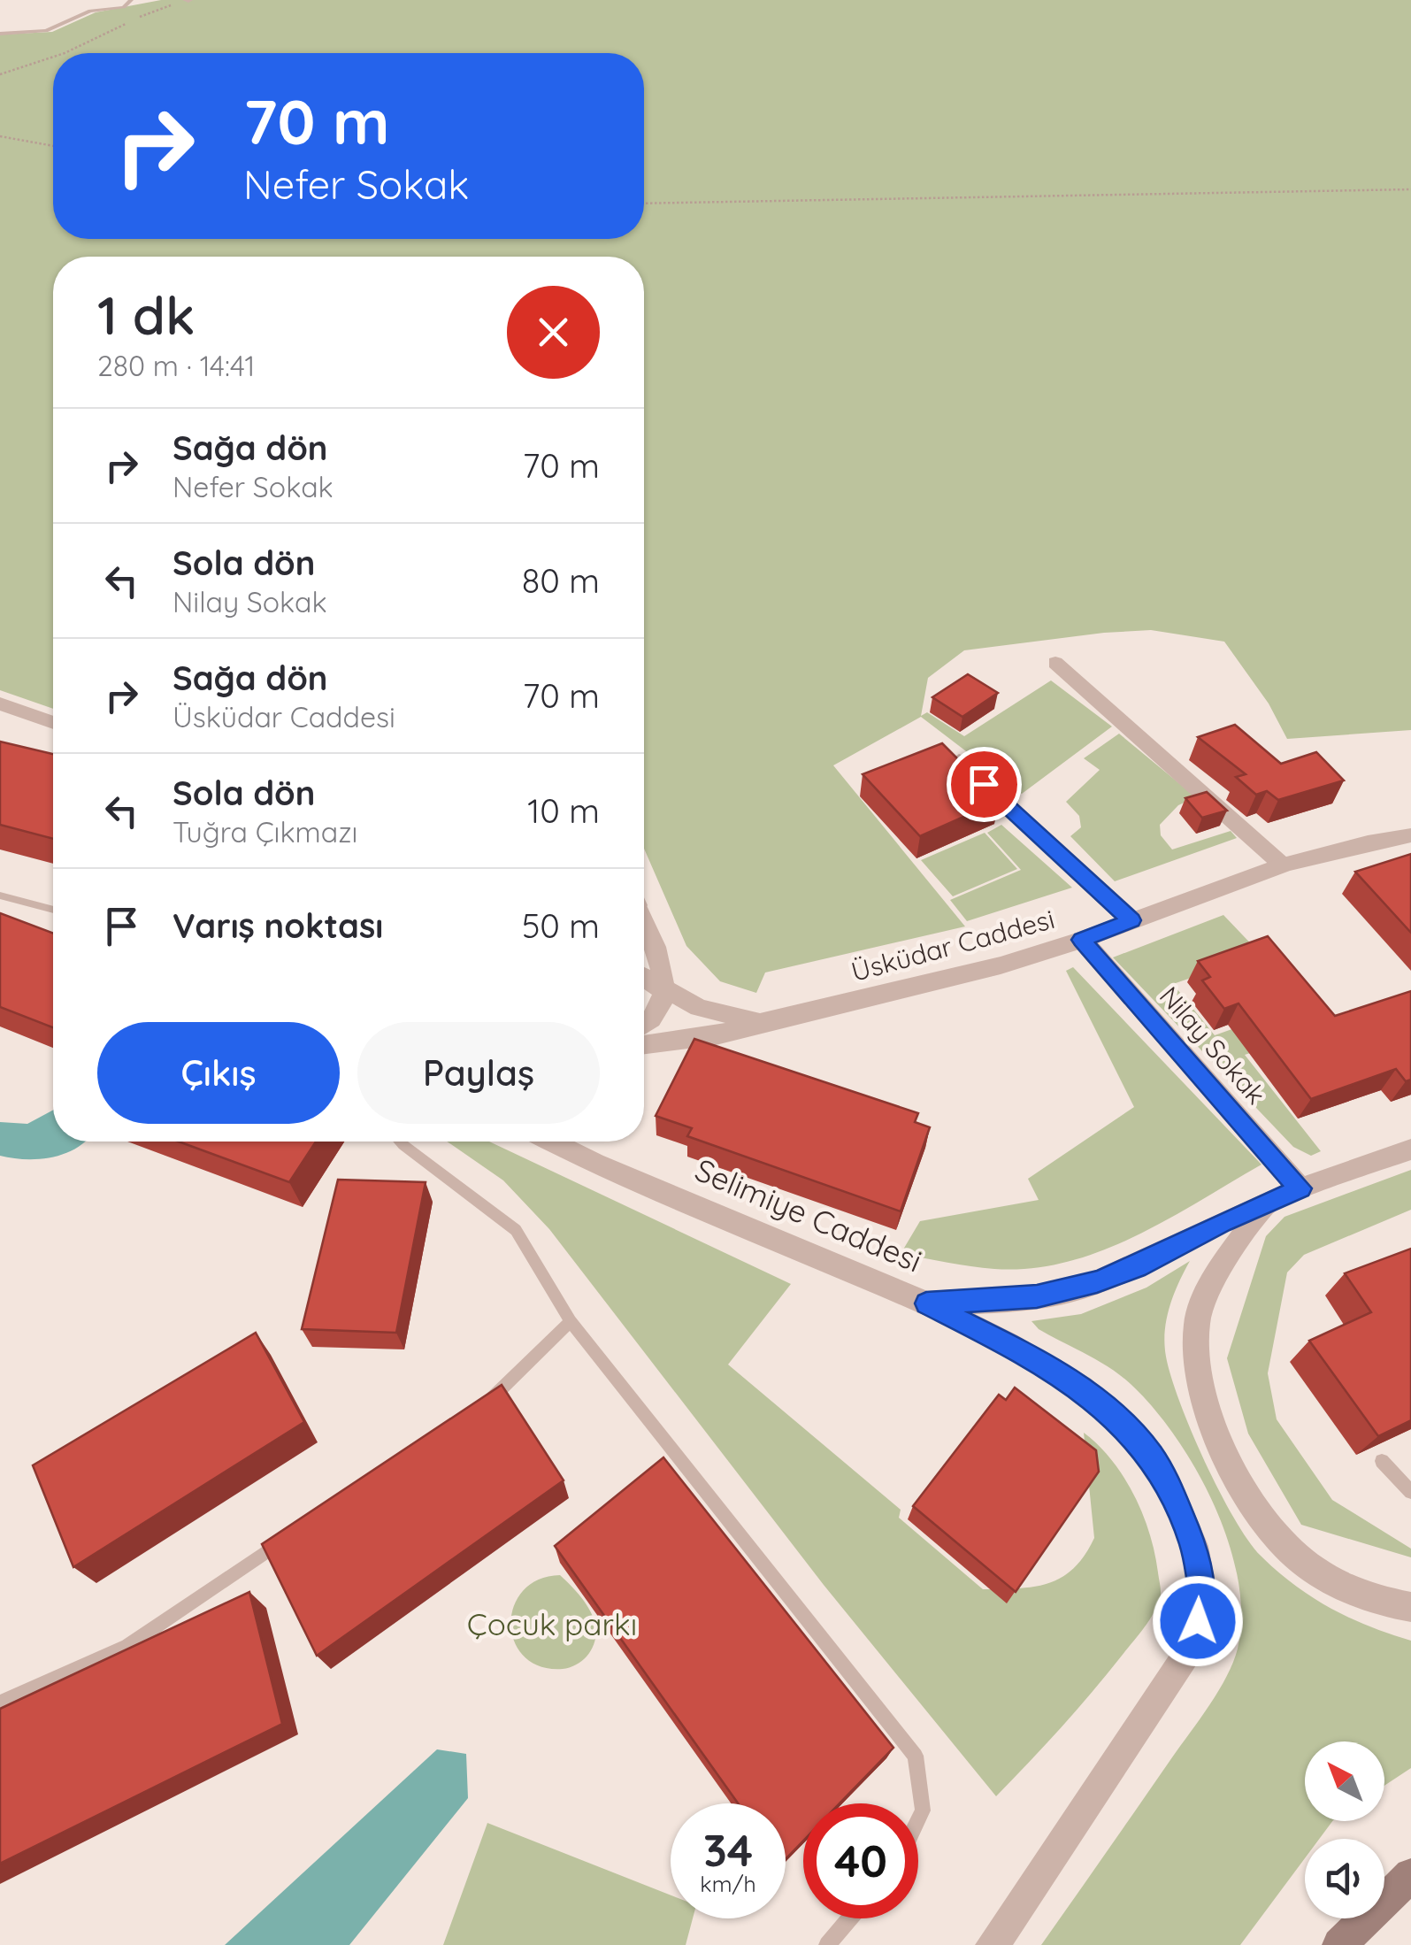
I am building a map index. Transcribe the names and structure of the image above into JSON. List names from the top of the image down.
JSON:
{
  "streets": {
    "street": ["Üsküdar Caddesi", "Nilay Sokak", "Selimiye Caddesi"]
  },
  "crossings": [
    ["Üsküdar Caddesi", "Nilay Sokak"]
  ],
  "parks": ["Çocuk parkı"],
  "north": "top left",
  "page": {
    "turn": ["70 m", "Nefer Sokak"],
    "heading": ["1 dk", "280 m · 14:41"],
    "list": [
      {
        "name": "Sağa dön",
        "note": "Nefer Sokak",
        "value": "70 m"
      },
      {
        "name": "Sola dön",
        "note": "Nilay Sokak",
        "value": "80 m"
      },
      {
        "name": "Sağa dön",
        "note": "Üsküdar Caddesi",
        "value": "70 m"
      },
      {
        "name": "Sola dön",
        "note": "Tuğra Çıkmazı",
        "value": "10 m"
      },
      {
        "name": "Varış noktası",
        "value": "50 m"
      }
    ],
    "buttons": ["Çıkış", "Paylaş"],
    "speed": "34 km/h",
    "limit": "40"
  }
}
